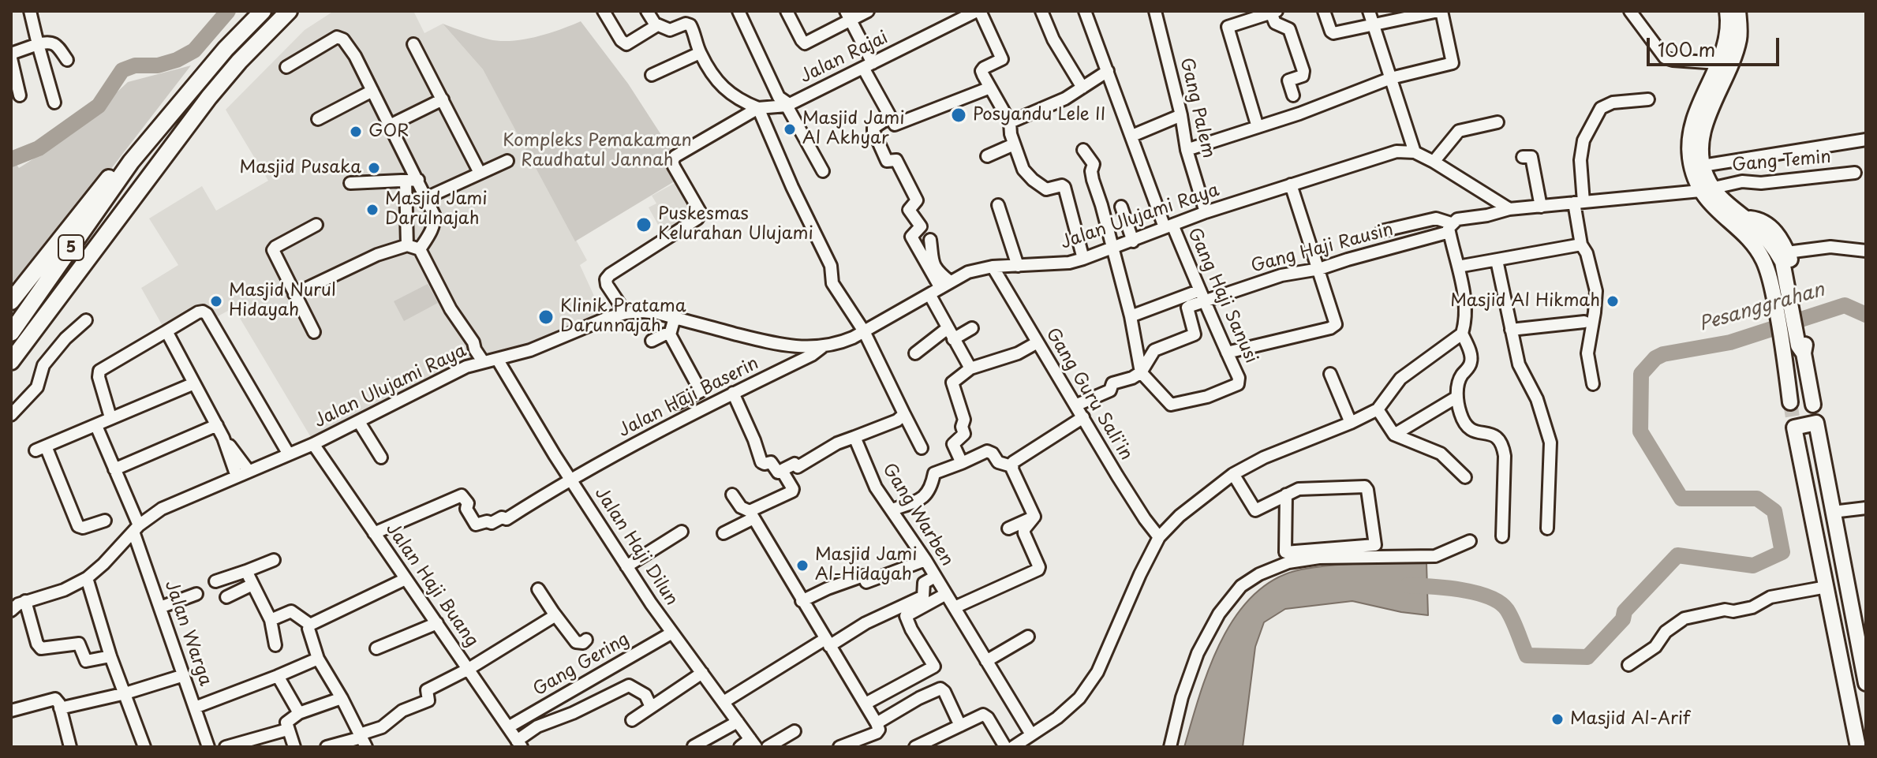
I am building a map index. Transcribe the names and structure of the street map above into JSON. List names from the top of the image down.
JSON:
{
  "streets": {
    "highway": ["5"],
    "street": [
      "Jalan Rajai",
      "Gang Palem",
      "Gang Temin",
      "Jalan Ulujami Raya",
      "Gang Haji Rausin",
      "Gang Haji Sanusi",
      "Gang Guru Sali'in",
      "Jalan Haji Baserin",
      "Gang Warben",
      "Jalan Haji Dilun",
      "Jalan Haji Buang",
      "Jalan Warga",
      "Gang Gering"
    ]
  },
  "crossings": [
    ["Gang Palem", "Jalan Ulujami Raya"],
    ["Jalan Ulujami Raya", "Gang Haji Sanusi"],
    ["Jalan Ulujami Raya", "Gang Guru Sali'in"],
    ["Jalan Ulujami Raya", "Jalan Haji Baserin"],
    ["Jalan Ulujami Raya", "Jalan Haji Dilun"],
    ["Jalan Ulujami Raya", "Jalan Haji Buang"],
    ["Jalan Ulujami Raya", "Jalan Warga"],
    ["Gang Haji Rausin", "Gang Haji Sanusi"],
    ["Jalan Haji Baserin", "Jalan Haji Dilun"],
    ["Jalan Haji Baserin", "Jalan Haji Buang"],
    ["Jalan Haji Dilun", "Gang Gering"],
    ["Jalan Haji Buang", "Gang Gering"]
  ],
  "water": ["Pesanggrahan"],
  "parks": ["Kompleks Pemakaman Raudhatul Jannah"],
  "places": [
    "Posyandu Lele II",
    "Masjid Jami Al Akhyar",
    "GOR",
    "Masjid Pusaka",
    "Masjid Jami Darulnajah",
    "Puskesmas Kelurahan Ulujami",
    "Masjid Nurul Hidayah",
    "Masjid Al Hikmah",
    "Klinik Pratama Darunnajah",
    "Masjid Jami Al-Hidayah",
    "Masjid Al-Arif"
  ],
  "scale_bar": "100 m"
}
